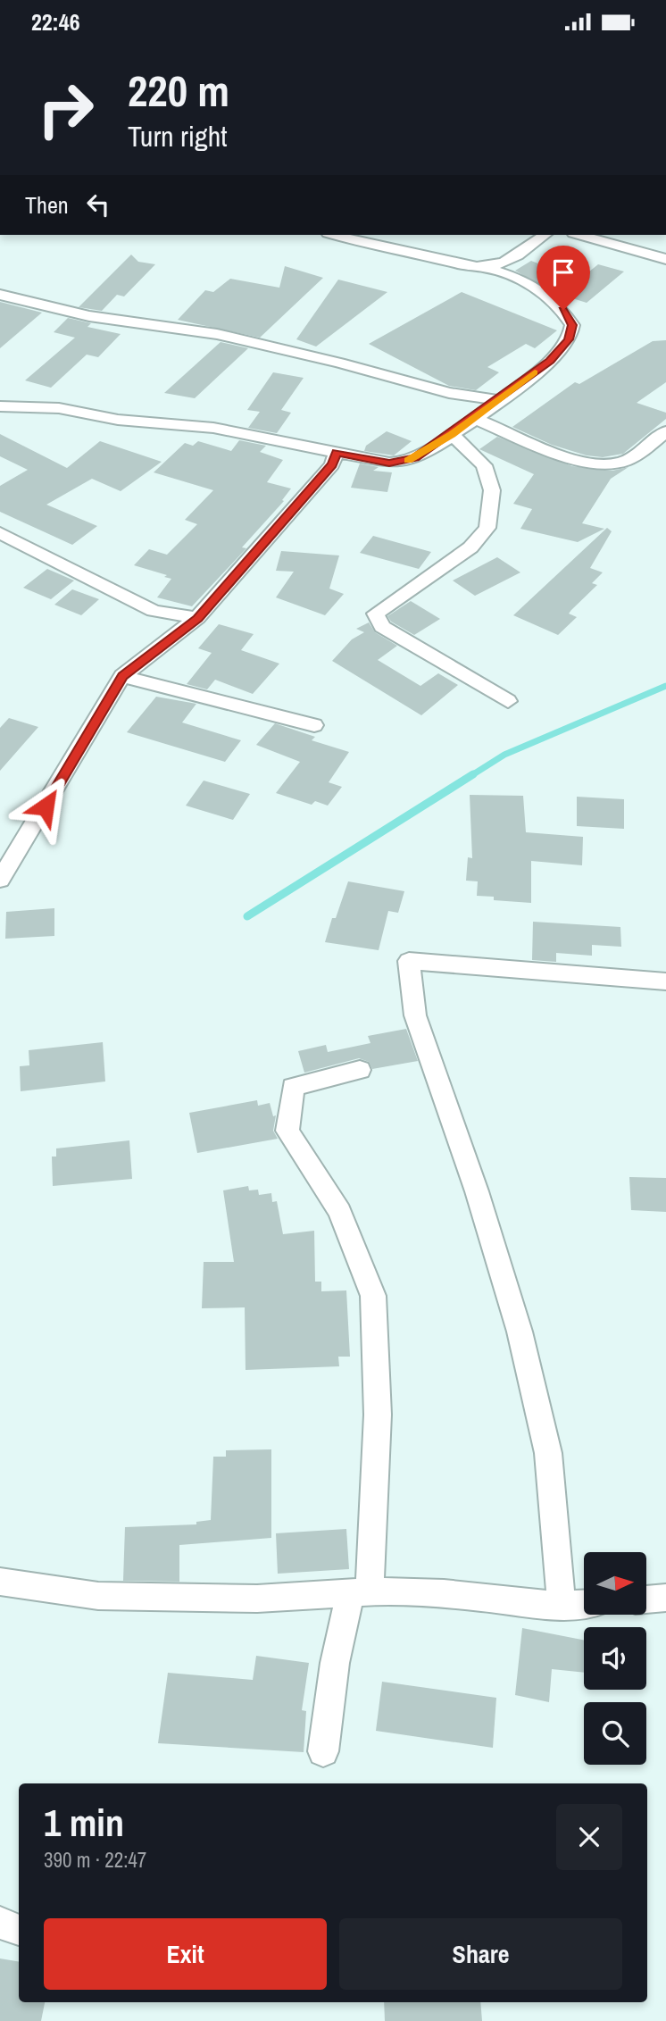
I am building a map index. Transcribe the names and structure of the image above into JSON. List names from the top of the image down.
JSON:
{
  "north": "right",
  "page": {
    "status": "22:46",
    "turn": ["220 m", "Turn right"],
    "then": "Then",
    "heading": ["1 min", "390 m · 22:47"],
    "buttons": ["Exit", "Share"]
  }
}
